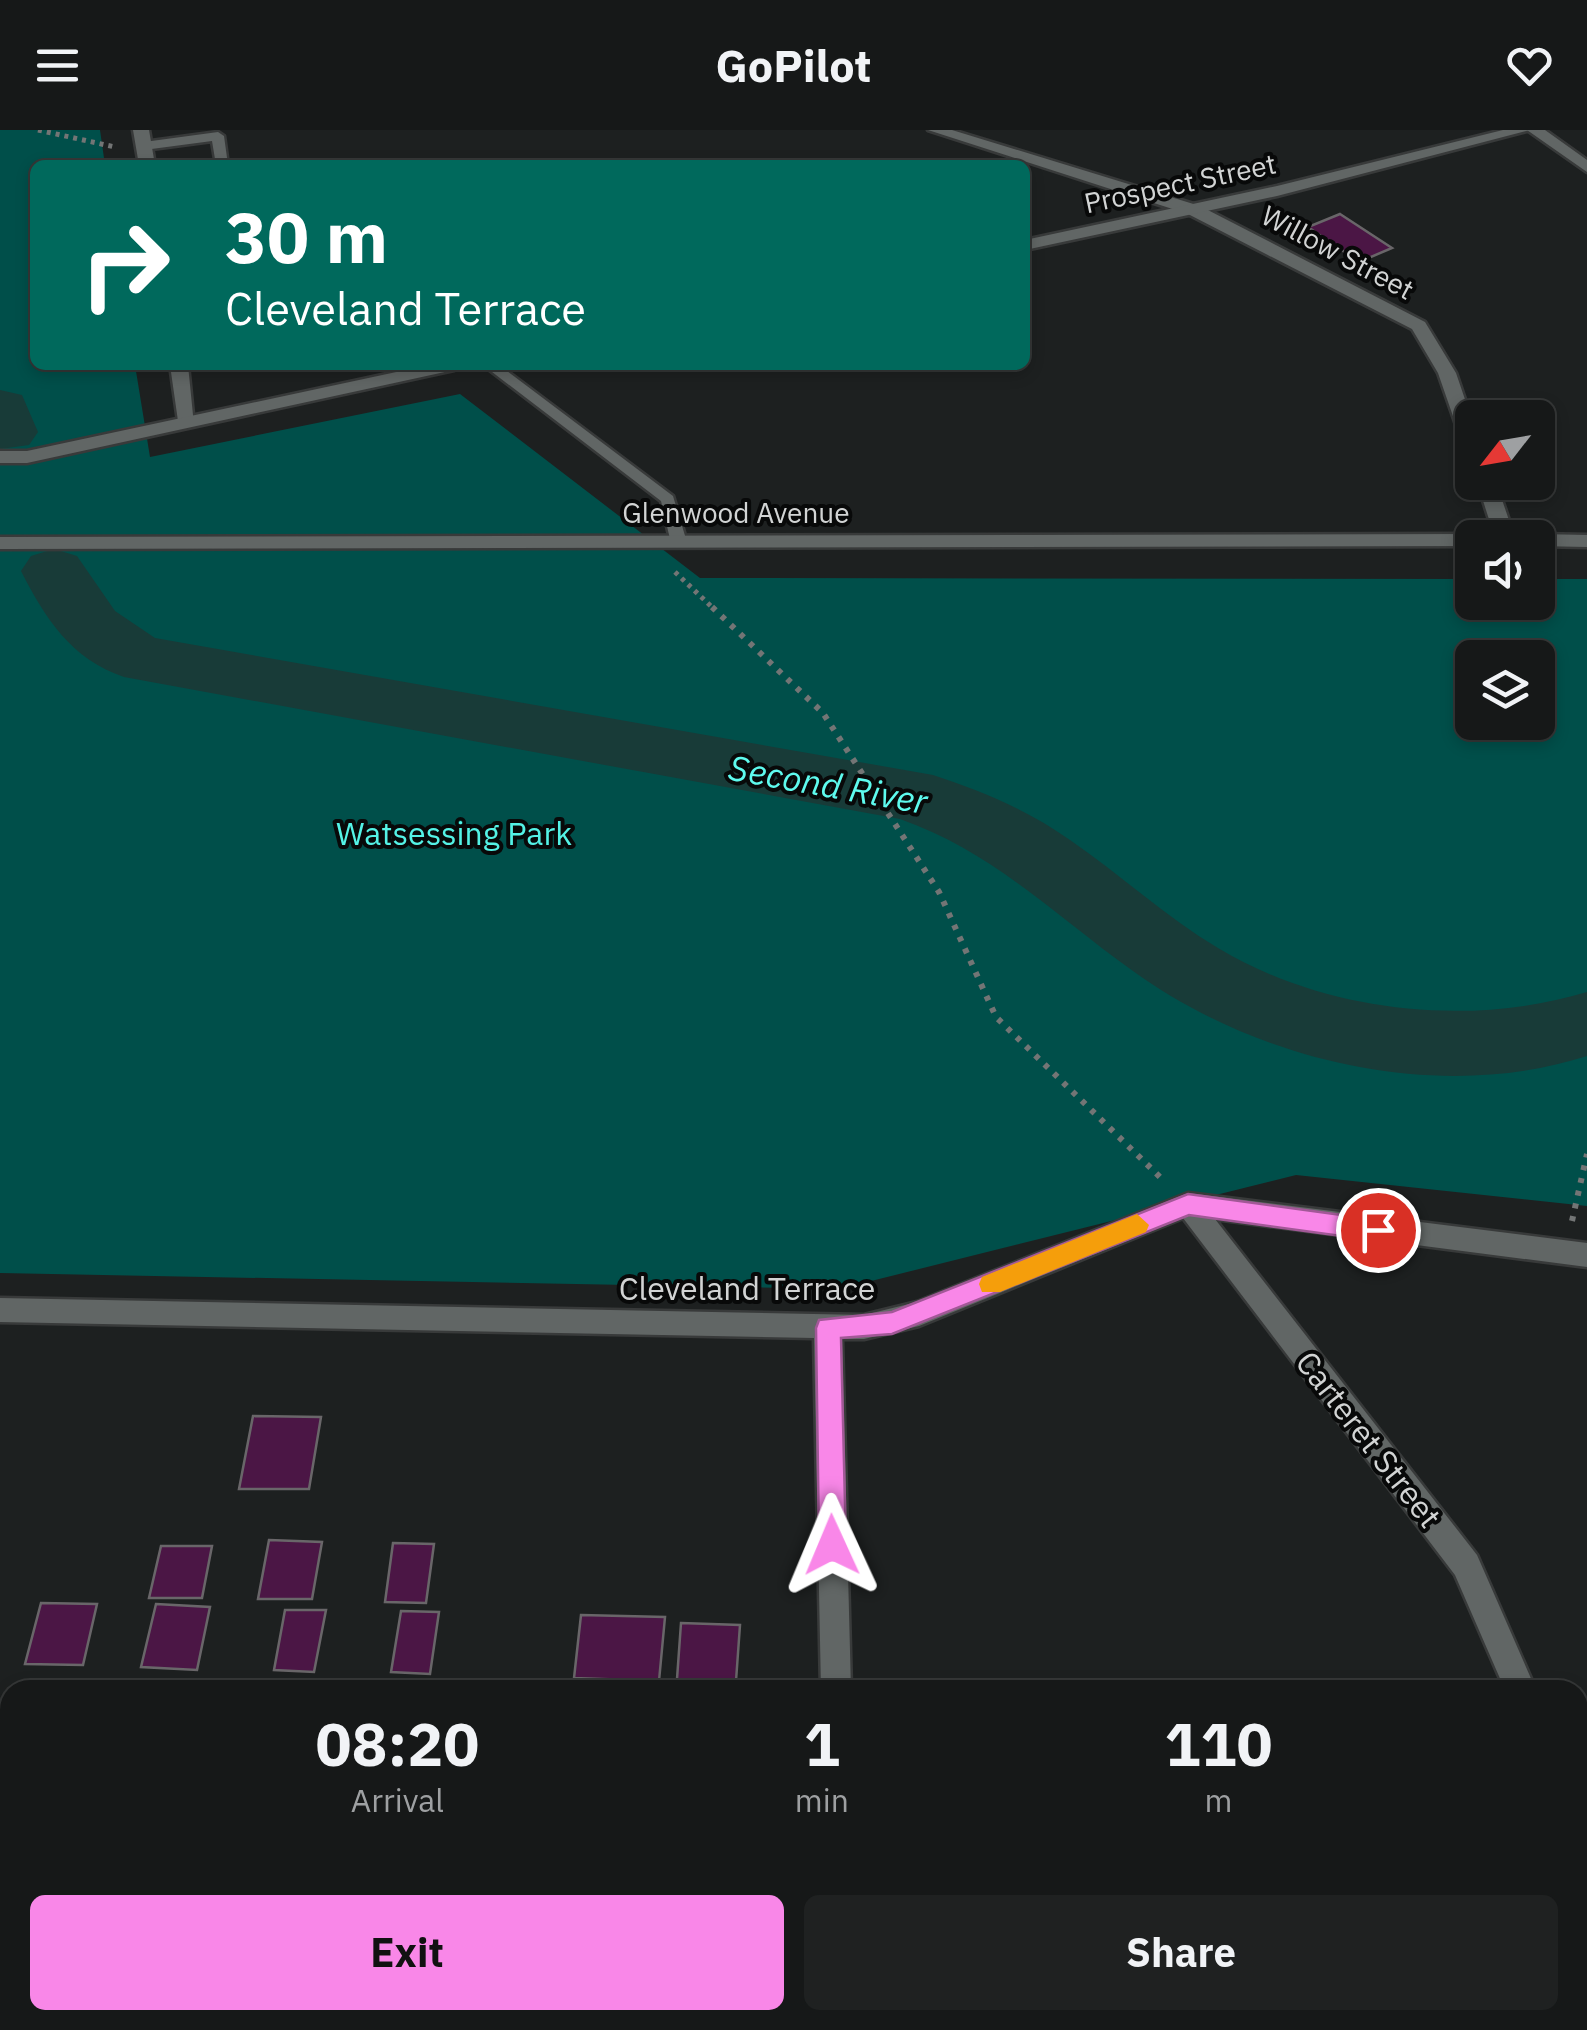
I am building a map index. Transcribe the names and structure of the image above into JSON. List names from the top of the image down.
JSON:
{
  "streets": {
    "street": [
      "Prospect Street",
      "Willow Street",
      "Glenwood Avenue",
      "Cleveland Terrace",
      "Carteret Street"
    ]
  },
  "crossings": [
    ["Prospect Street", "Willow Street"],
    ["Cleveland Terrace", "Carteret Street"]
  ],
  "water": ["Second River"],
  "parks": ["Watsessing Park"],
  "north": "bottom left",
  "page": {
    "header": "GoPilot",
    "turn": ["30 m", "Cleveland Terrace"],
    "eta": [
      "08:20",
      "Arrival",
      "1",
      "min",
      "110",
      "m"
    ],
    "buttons": ["Exit", "Share"]
  }
}
